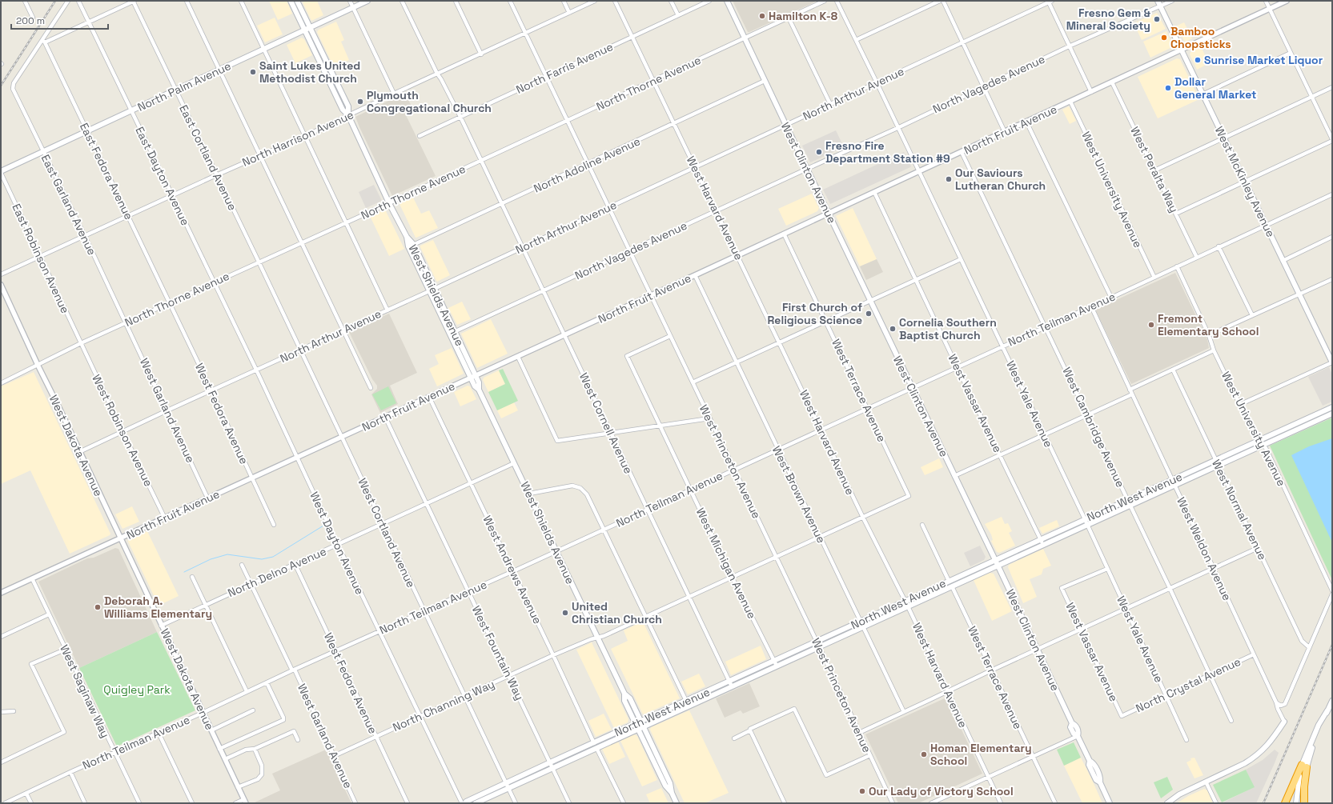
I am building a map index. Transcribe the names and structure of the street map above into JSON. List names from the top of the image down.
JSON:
{
  "streets": {
    "main road": [
      "North Palm Avenue",
      "West Clinton Avenue",
      "West McKinley Avenue",
      "West Shields Avenue",
      "North West Avenue"
    ],
    "street": [
      "North Farris Avenue",
      "North Thorne Avenue",
      "North Vagedes Avenue",
      "North Arthur Avenue",
      "North Fruit Avenue",
      "North Harrison Avenue",
      "East Cortland Avenue",
      "North Adoline Avenue",
      "West Peralta Way",
      "East Fedora Avenue",
      "East Dayton Avenue",
      "West University Avenue",
      "East Garland Avenue",
      "West Harvard Avenue",
      "East Robinson Avenue",
      "North Teilman Avenue",
      "West Terrace Avenue",
      "West Vassar Avenue",
      "West Yale Avenue",
      "West Garland Avenue",
      "West Fedora Avenue",
      "West Cornell Avenue",
      "West Cambridge Avenue",
      "West Robinson Avenue",
      "West Dakota Avenue",
      "West Princeton Avenue",
      "West Brown Avenue",
      "West Normal Avenue",
      "West Cortland Avenue",
      "West Dayton Avenue",
      "West Weldon Avenue",
      "West Michigan Avenue",
      "West Andrews Avenue",
      "North Delno Avenue",
      "West Fountain Way",
      "North Crystal Avenue",
      "West Saginaw Way",
      "North Channing Way"
    ]
  },
  "crossings": [
    ["North Farris Avenue", "West Harvard Avenue"],
    ["North Farris Avenue", "West Cornell Avenue"],
    ["North Farris Avenue", "West Princeton Avenue"],
    ["North Thorne Avenue", "East Cortland Avenue"],
    ["North Thorne Avenue", "East Fedora Avenue"],
    ["North Thorne Avenue", "West Clinton Avenue"],
    ["North Thorne Avenue", "East Dayton Avenue"],
    ["North Thorne Avenue", "East Garland Avenue"],
    ["North Thorne Avenue", "West Harvard Avenue"],
    ["North Thorne Avenue", "East Robinson Avenue"],
    ["North Thorne Avenue", "West Shields Avenue"],
    ["North Thorne Avenue", "West Garland Avenue"],
    ["North Thorne Avenue", "West Fedora Avenue"],
    ["North Thorne Avenue", "West Cornell Avenue"],
    ["North Thorne Avenue", "West Robinson Avenue"],
    ["North Thorne Avenue", "West Dakota Avenue"],
    ["North Thorne Avenue", "West Princeton Avenue"],
    ["North Thorne Avenue", "West Cortland Avenue"],
    ["North Thorne Avenue", "West Dayton Avenue"],
    ["North Vagedes Avenue", "West Clinton Avenue"],
    ["North Vagedes Avenue", "West McKinley Avenue"],
    ["North Vagedes Avenue", "West Harvard Avenue"],
    ["North Vagedes Avenue", "West Shields Avenue"],
    ["North Vagedes Avenue", "West Yale Avenue"],
    ["North Vagedes Avenue", "West Cornell Avenue"],
    ["North Vagedes Avenue", "West Princeton Avenue"],
    ["North Palm Avenue", "East Cortland Avenue"],
    ["North Palm Avenue", "East Fedora Avenue"],
    ["North Palm Avenue", "East Dayton Avenue"],
    ["North Palm Avenue", "East Garland Avenue"],
    ["North Palm Avenue", "East Robinson Avenue"],
    ["North Palm Avenue", "West Shields Avenue"],
    ["North Arthur Avenue", "West Clinton Avenue"],
    ["North Arthur Avenue", "West Harvard Avenue"],
    ["North Arthur Avenue", "West Shields Avenue"],
    ["North Arthur Avenue", "West Yale Avenue"],
    ["North Arthur Avenue", "West Garland Avenue"],
    ["North Arthur Avenue", "West Fedora Avenue"],
    ["North Arthur Avenue", "West Cornell Avenue"],
    ["North Arthur Avenue", "West Robinson Avenue"],
    ["North Arthur Avenue", "West Dakota Avenue"],
    ["North Arthur Avenue", "West Princeton Avenue"],
    ["North Arthur Avenue", "West Cortland Avenue"],
    ["North Arthur Avenue", "West Dayton Avenue"],
    ["North Fruit Avenue", "West Peralta Way"],
    ["North Fruit Avenue", "West Clinton Avenue"],
    ["North Fruit Avenue", "West McKinley Avenue"],
    ["North Fruit Avenue", "West University Avenue"],
    ["North Fruit Avenue", "West Harvard Avenue"],
    ["North Fruit Avenue", "West Shields Avenue"],
    ["North Fruit Avenue", "West Terrace Avenue"],
    ["North Fruit Avenue", "West Vassar Avenue"],
    ["North Fruit Avenue", "West Yale Avenue"],
    ["North Fruit Avenue", "West Garland Avenue"],
    ["North Fruit Avenue", "West Fedora Avenue"],
    ["North Fruit Avenue", "West Cornell Avenue"],
    ["North Fruit Avenue", "West Cambridge Avenue"],
    ["North Fruit Avenue", "West Robinson Avenue"],
    ["North Fruit Avenue", "West Dakota Avenue"],
    ["North Fruit Avenue", "West Princeton Avenue"],
    ["North Fruit Avenue", "West Brown Avenue"],
    ["North Fruit Avenue", "West Cortland Avenue"],
    ["North Fruit Avenue", "West Dayton Avenue"],
    ["North Fruit Avenue", "West Andrews Avenue"],
    ["North Fruit Avenue", "West Fountain Way"],
    ["North Fruit Avenue", "West Saginaw Way"],
    ["North Harrison Avenue", "East Cortland Avenue"],
    ["North Harrison Avenue", "East Fedora Avenue"],
    ["North Harrison Avenue", "East Dayton Avenue"],
    ["North Harrison Avenue", "East Garland Avenue"],
    ["North Harrison Avenue", "East Robinson Avenue"],
    ["North Harrison Avenue", "West Shields Avenue"],
    ["North Harrison Avenue", "West Cornell Avenue"],
    ["North Harrison Avenue", "West Princeton Avenue"],
    ["East Cortland Avenue", "West Cortland Avenue"],
    ["North Adoline Avenue", "West Clinton Avenue"],
    ["North Adoline Avenue", "West Harvard Avenue"],
    ["North Adoline Avenue", "West Shields Avenue"],
    ["North Adoline Avenue", "West Cornell Avenue"],
    ["North Adoline Avenue", "West Princeton Avenue"],
    ["West Peralta Way", "North Teilman Avenue"],
    ["East Fedora Avenue", "East Garland Avenue"],
    ["East Fedora Avenue", "West Fedora Avenue"],
    ["West Clinton Avenue", "North Teilman Avenue"],
    ["West Clinton Avenue", "North West Avenue"],
    ["East Dayton Avenue", "West Dayton Avenue"],
    ["West McKinley Avenue", "North Teilman Avenue"],
    ["West University Avenue", "North Teilman Avenue"],
    ["West University Avenue", "North West Avenue"],
    ["East Garland Avenue", "West Garland Avenue"],
    ["West Harvard Avenue", "North Teilman Avenue"],
    ["West Harvard Avenue", "West Terrace Avenue"],
    ["West Harvard Avenue", "North West Avenue"],
    ["East Robinson Avenue", "West Robinson Avenue"],
    ["West Shields Avenue", "North Teilman Avenue"],
    ["West Shields Avenue", "North West Avenue"],
    ["West Shields Avenue", "North Delno Avenue"],
    ["West Shields Avenue", "North Channing Way"],
    ["North Teilman Avenue", "West Terrace Avenue"],
    ["North Teilman Avenue", "West Vassar Avenue"],
    ["North Teilman Avenue", "West Yale Avenue"],
    ["North Teilman Avenue", "West Garland Avenue"],
    ["North Teilman Avenue", "West Fedora Avenue"],
    ["North Teilman Avenue", "West Cornell Avenue"],
    ["North Teilman Avenue", "West Cambridge Avenue"],
    ["North Teilman Avenue", "West Dakota Avenue"],
    ["North Teilman Avenue", "West Princeton Avenue"],
    ["North Teilman Avenue", "West Brown Avenue"],
    ["North Teilman Avenue", "West Cortland Avenue"],
    ["North Teilman Avenue", "West Dayton Avenue"],
    ["North Teilman Avenue", "West Weldon Avenue"],
    ["North Teilman Avenue", "West Michigan Avenue"],
    ["North Teilman Avenue", "West Andrews Avenue"],
    ["North Teilman Avenue", "West Fountain Way"],
    ["North Teilman Avenue", "West Saginaw Way"],
    ["West Terrace Avenue", "North West Avenue"],
    ["West Vassar Avenue", "West Yale Avenue"],
    ["West Vassar Avenue", "North West Avenue"],
    ["West Vassar Avenue", "North Crystal Avenue"],
    ["West Yale Avenue", "North West Avenue"],
    ["West Yale Avenue", "North Crystal Avenue"],
    ["West Garland Avenue", "North Delno Avenue"],
    ["West Garland Avenue", "North Channing Way"],
    ["West Fedora Avenue", "North Delno Avenue"],
    ["West Fedora Avenue", "North Channing Way"],
    ["West Cornell Avenue", "North West Avenue"],
    ["West Cambridge Avenue", "North West Avenue"],
    ["West Cambridge Avenue", "North Crystal Avenue"],
    ["West Dakota Avenue", "North Delno Avenue"],
    ["West Princeton Avenue", "North West Avenue"],
    ["West Princeton Avenue", "West Michigan Avenue"],
    ["West Brown Avenue", "North West Avenue"],
    ["North West Avenue", "West Normal Avenue"],
    ["North West Avenue", "West Cortland Avenue"],
    ["North West Avenue", "West Weldon Avenue"],
    ["North West Avenue", "West Michigan Avenue"],
    ["North West Avenue", "West Andrews Avenue"],
    ["North West Avenue", "West Fountain Way"],
    ["West Cortland Avenue", "North Delno Avenue"],
    ["West Cortland Avenue", "North Channing Way"],
    ["West Dayton Avenue", "North Delno Avenue"],
    ["West Dayton Avenue", "North Channing Way"],
    ["West Weldon Avenue", "North Crystal Avenue"],
    ["West Andrews Avenue", "North Delno Avenue"],
    ["West Andrews Avenue", "North Channing Way"],
    ["North Delno Avenue", "West Fountain Way"],
    ["West Fountain Way", "North Channing Way"]
  ],
  "parks": ["Quigley Park"],
  "places": [
    "Hamilton K-8",
    "Fresno Gem & Mineral Society",
    "Bamboo Chopsticks",
    "Sunrise Market Liquor",
    "Saint Lukes United Methodist Church",
    "Dollar General Market",
    "Plymouth Congregational Church",
    "Fresno Fire Department Station #9",
    "Our Saviours Lutheran Church",
    "First Church of Religious Science",
    "Fremont Elementary School",
    "Cornelia Southern Baptist Church",
    "Deborah A. Williams Elementary",
    "United Christian Church",
    "Homan Elementary School",
    "Our Lady of Victory School"
  ],
  "scale_bar": "200 m"
}
